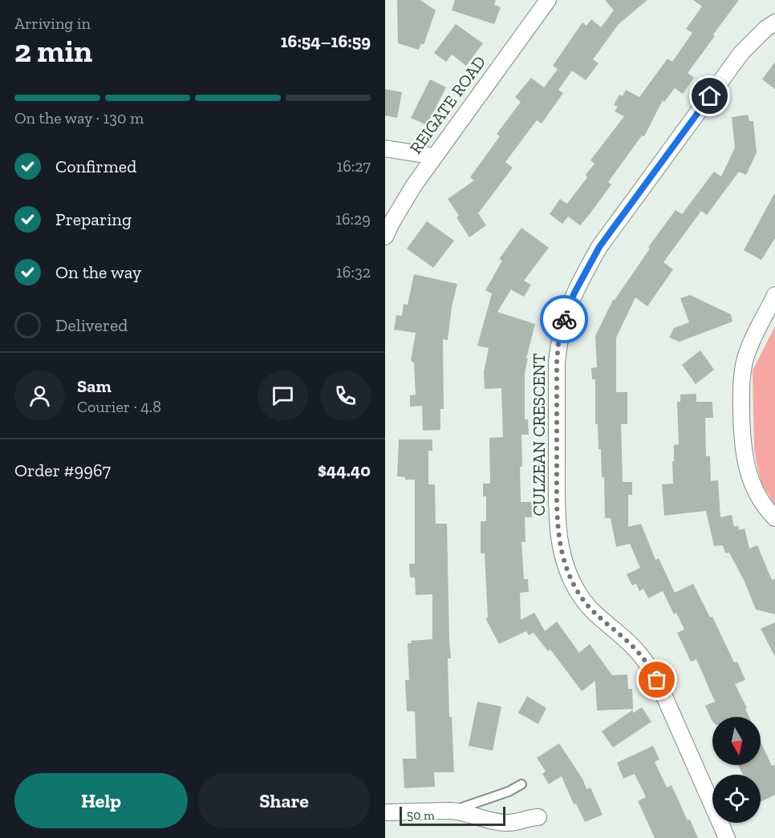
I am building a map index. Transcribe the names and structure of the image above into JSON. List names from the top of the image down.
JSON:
{
  "streets": {
    "street": ["REIGATE ROAD", "CULZEAN CRESCENT"]
  },
  "scale_bar": "50 m",
  "north": "bottom",
  "page": {
    "heading": ["2 min", "Arriving in", "16:54–16:59"],
    "panel": [
      "Sam",
      "Courier · 4.8",
      "Order #9967",
      "$44.40"
    ],
    "bar": "On the way · 130 m",
    "list": [
      ["Confirmed", "16:27"],
      ["Preparing", "16:29"],
      ["On the way", "16:32"],
      "Delivered"
    ],
    "buttons": ["Help", "Share"],
    "scale": "50 m"
  }
}
